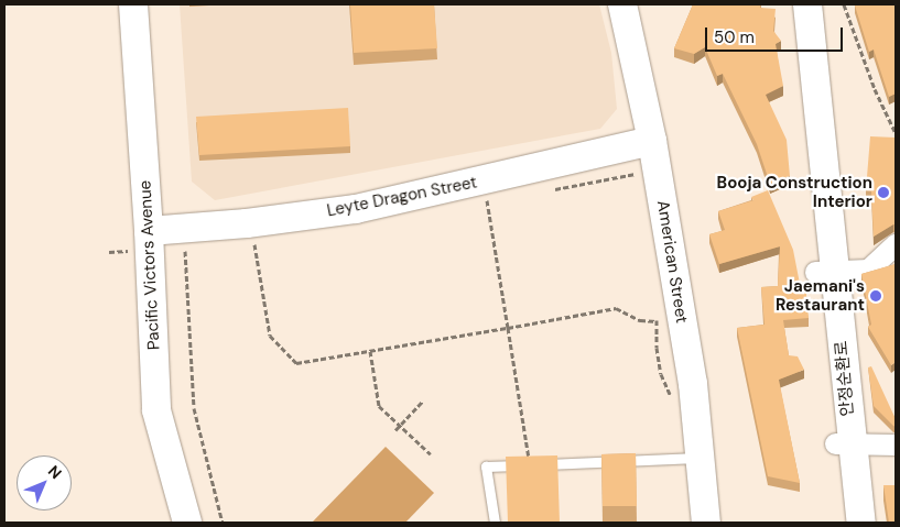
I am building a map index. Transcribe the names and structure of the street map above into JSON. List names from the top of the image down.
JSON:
{
  "streets": {
    "main road": ["Leyte Dragon Street", "American Street", "Pacific Victors Avenue"]
  },
  "crossings": [
    ["Leyte Dragon Street", "American Street"],
    ["Leyte Dragon Street", "Pacific Victors Avenue"]
  ],
  "places": ["Booja Construction Interior", "Jaemani's Restaurant"],
  "scale_bar": "50 m",
  "north": "top right"
}
